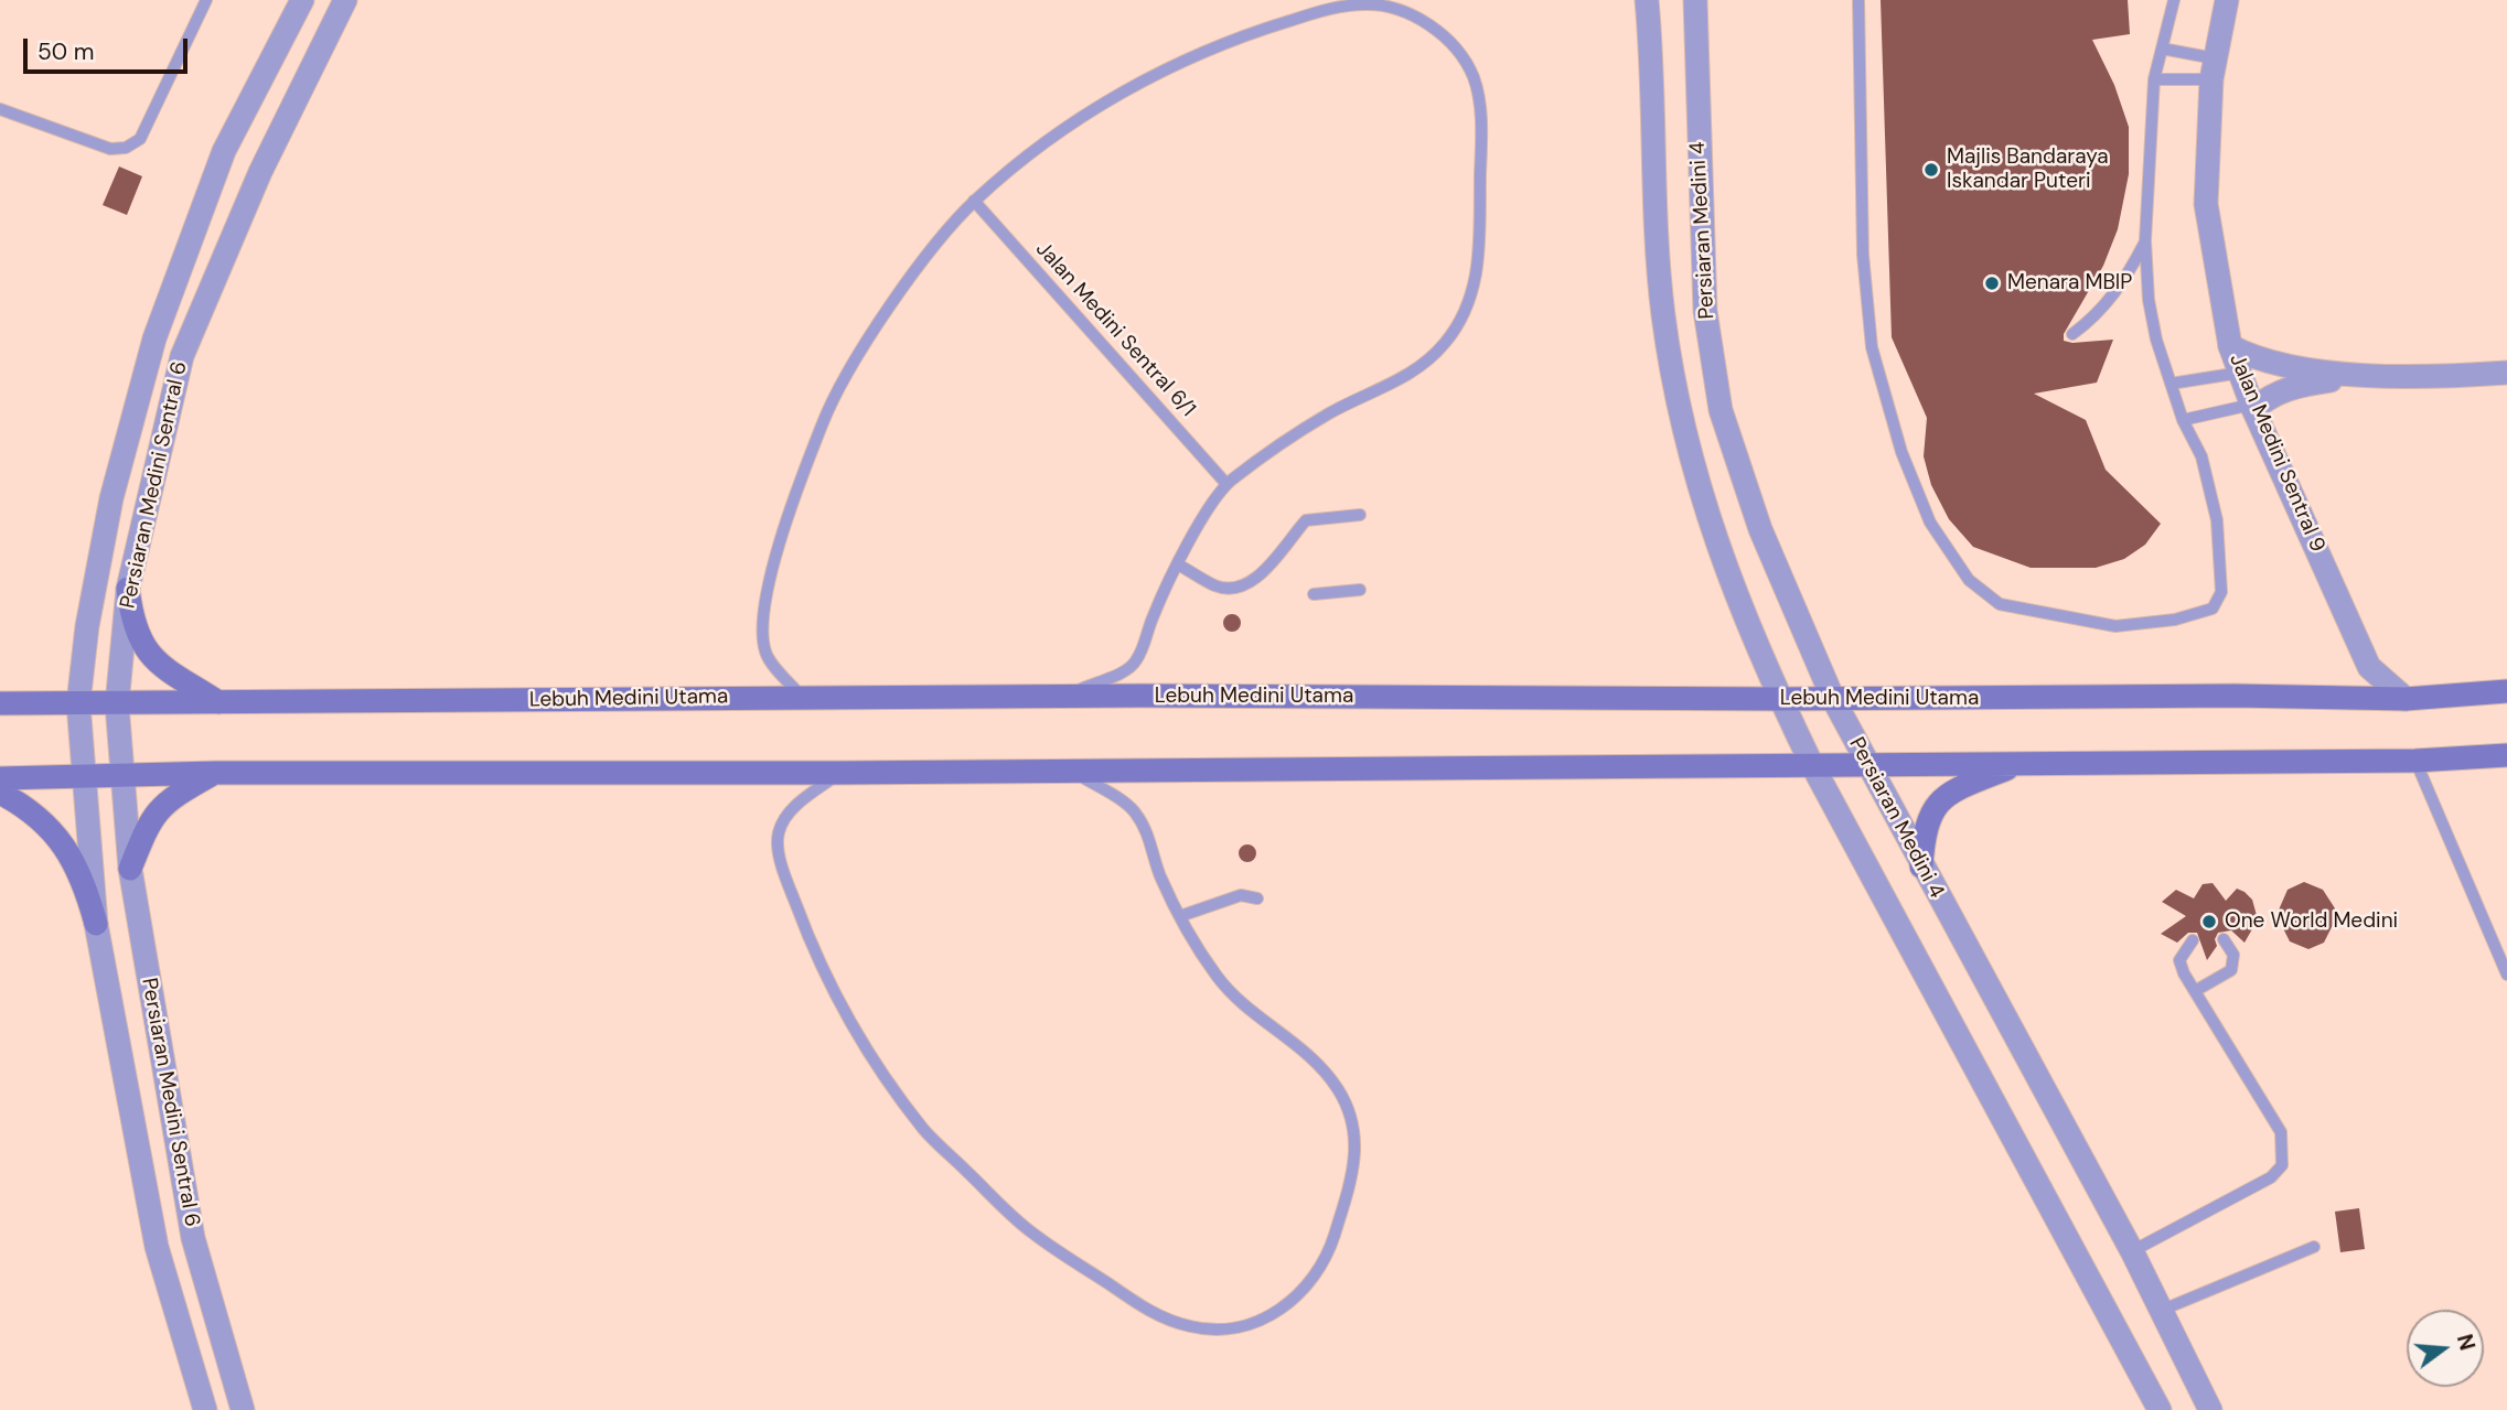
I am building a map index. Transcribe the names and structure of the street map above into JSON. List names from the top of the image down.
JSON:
{
  "streets": {
    "main road": ["Lebuh Medini Utama"],
    "street": ["Persiaran Medini 4", "Jalan Medini Sentral 9", "Persiaran Medini Sentral 6"],
    "lane": ["Jalan Medini Sentral 6/1"]
  },
  "crossings": [
    ["Persiaran Medini 4", "Lebuh Medini Utama"],
    ["Jalan Medini Sentral 9", "Lebuh Medini Utama"],
    ["Persiaran Medini Sentral 6", "Lebuh Medini Utama"]
  ],
  "places": ["Majlis Bandaraya Iskandar Puteri", "Menara MBIP", "One World Medini"],
  "scale_bar": "50 m",
  "north": "right"
}
